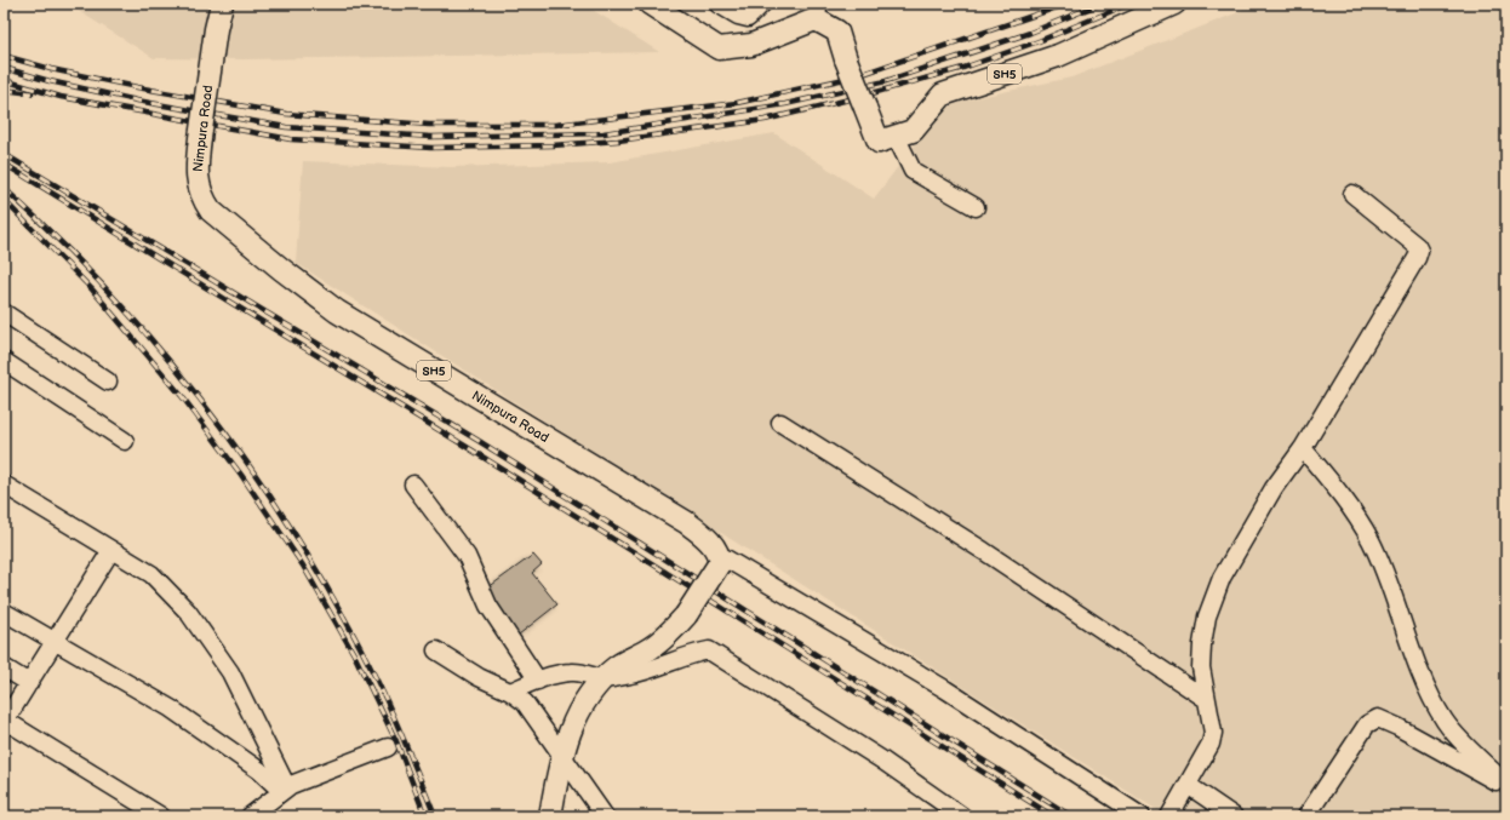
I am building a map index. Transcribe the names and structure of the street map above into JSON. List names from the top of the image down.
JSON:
{
  "streets": {
    "main road": ["SH5", "Nimpura Road"]
  }
}
